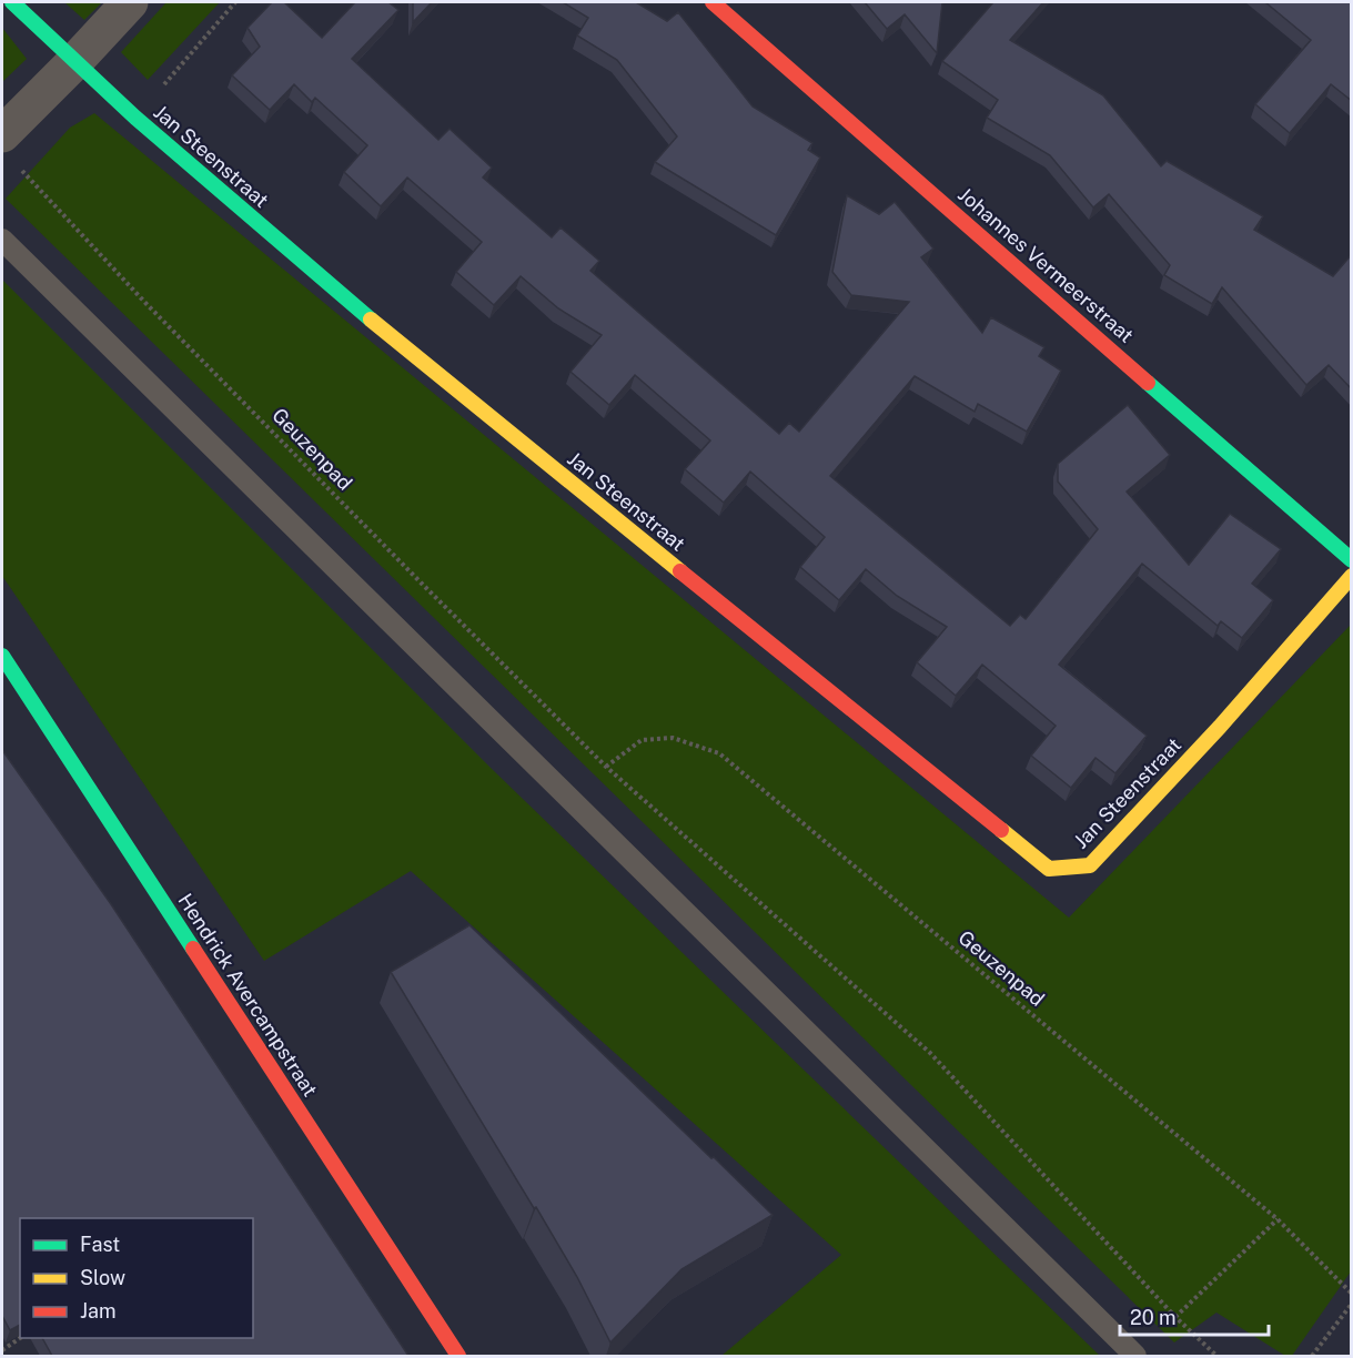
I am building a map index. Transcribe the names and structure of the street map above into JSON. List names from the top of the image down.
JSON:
{
  "streets": {
    "street": ["Jan Steenstraat", "Johannes Vermeerstraat", "Hendrick Avercampstraat"],
    "path": ["Geuzenpad"]
  },
  "legend": ["Fast", "Slow", "Jam"],
  "scale_bar": "20 m"
}
